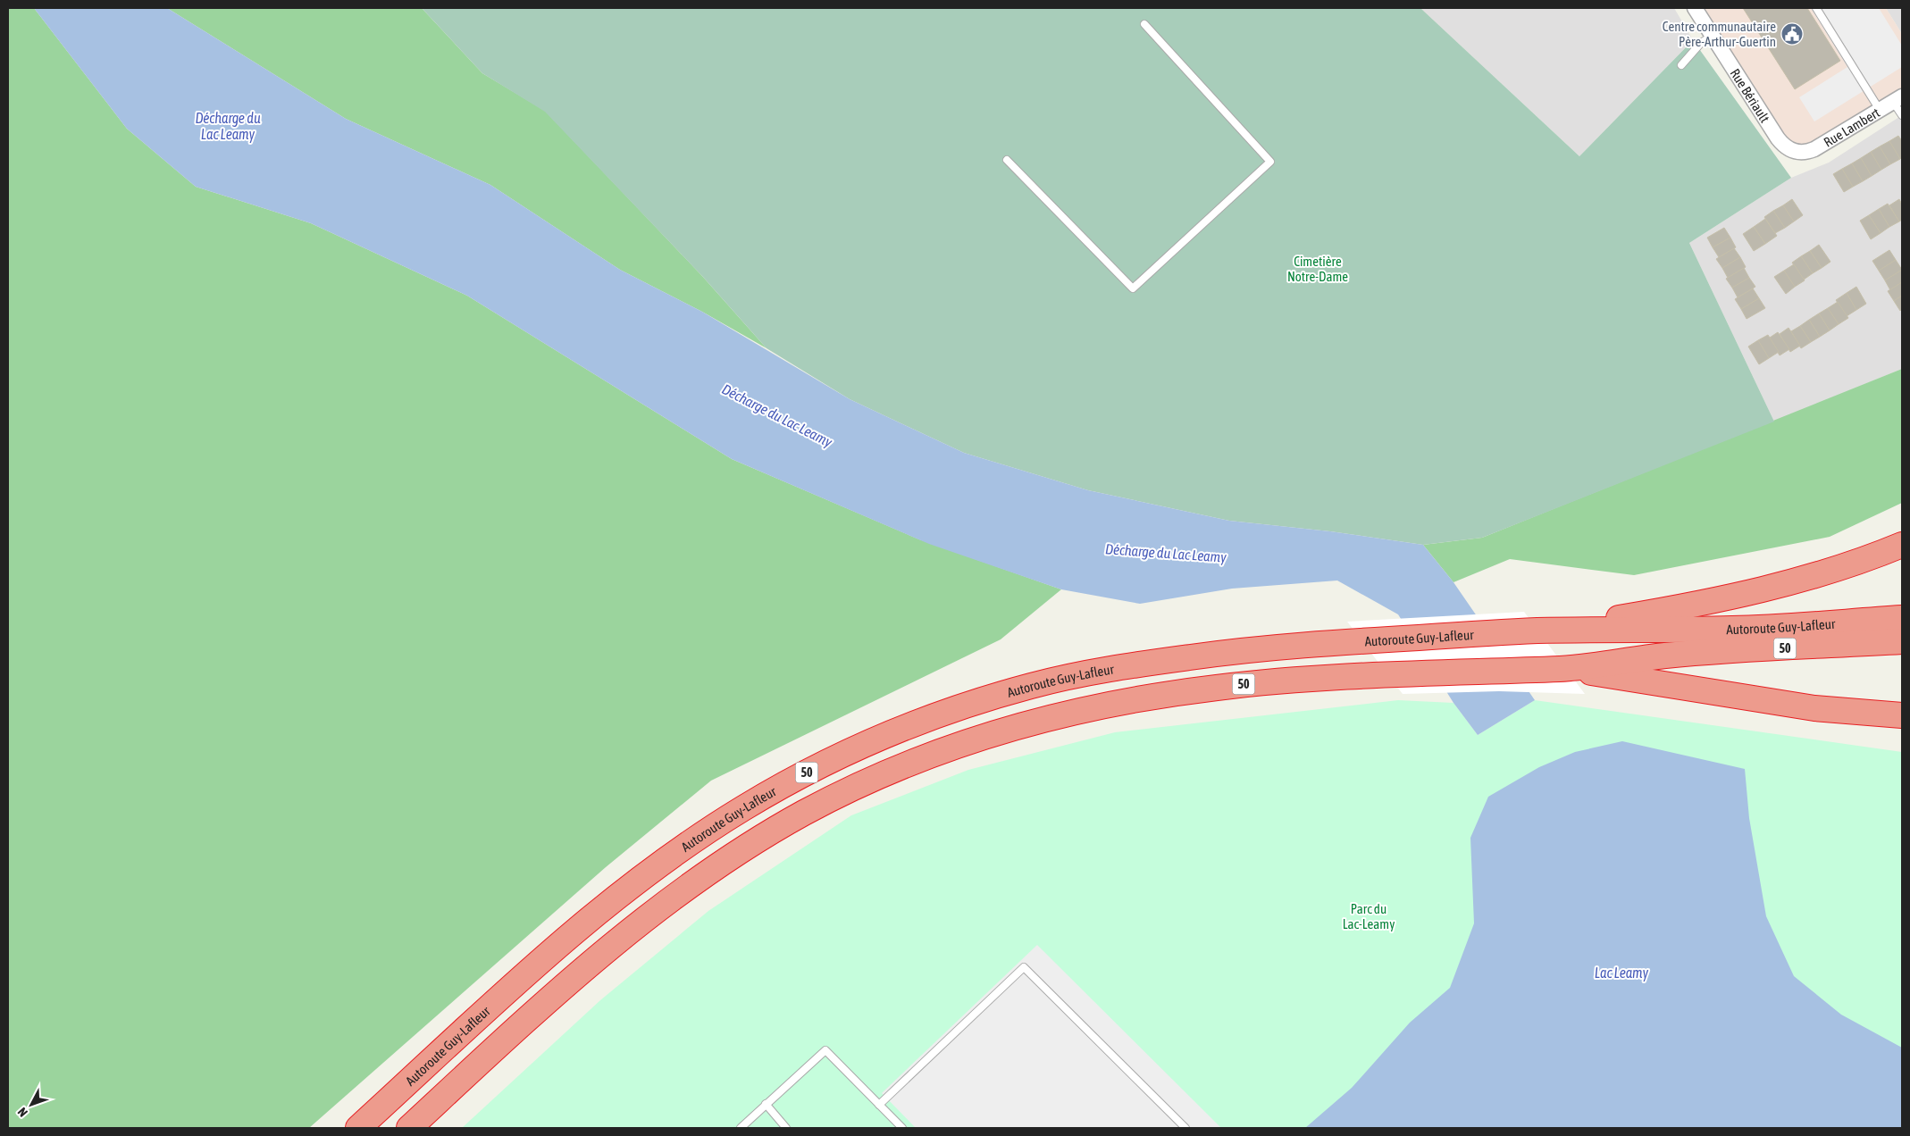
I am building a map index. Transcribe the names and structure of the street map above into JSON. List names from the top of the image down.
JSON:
{
  "streets": {
    "highway": ["Autoroute Guy-Lafleur", "50"],
    "street": ["Rue Bériault", "Rue Lambert"]
  },
  "crossings": [
    ["Rue Bériault", "Rue Lambert"]
  ],
  "water": ["Décharge du Lac Leamy", "Lac Leamy"],
  "parks": ["Cimetière Notre-Dame", "Parc du Lac-Leamy"],
  "places": {
    "public building": ["Centre communautaire Père-Arthur-Guertin"]
  },
  "north": "bottom left"
}
